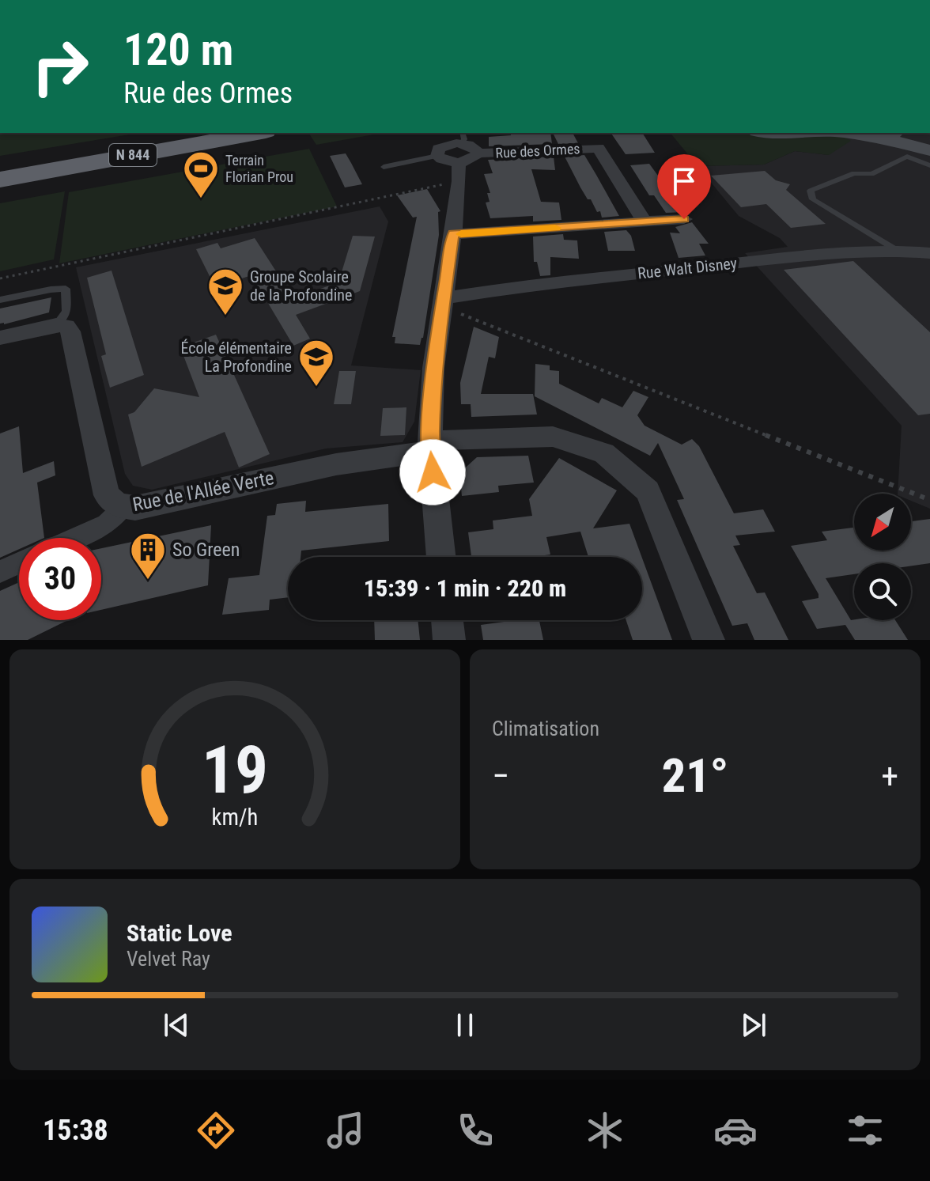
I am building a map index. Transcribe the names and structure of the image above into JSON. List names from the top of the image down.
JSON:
{
  "streets": {
    "highway": ["N 844"],
    "street": ["Rue des Ormes", "Rue Walt Disney", "Rue de l'Allée Verte"]
  },
  "places": {
    "sports": ["Terrain Florian Prou"],
    "school or university": ["Groupe Scolaire de la Profondine", "École élémentaire La Profondine"],
    "building": ["So Green"]
  },
  "north": "bottom left",
  "page": {
    "turn": ["120 m", "Rue des Ormes"],
    "limit": "30",
    "trip": "15:39 · 1 min · 220 m",
    "tile": "Climatisation",
    "heat": ["−", "21°", "+"],
    "song": ["Static Love", "Velvet Ray"],
    "tabs": "15:38",
    "gauge": ["19", "km/h"]
  }
}
